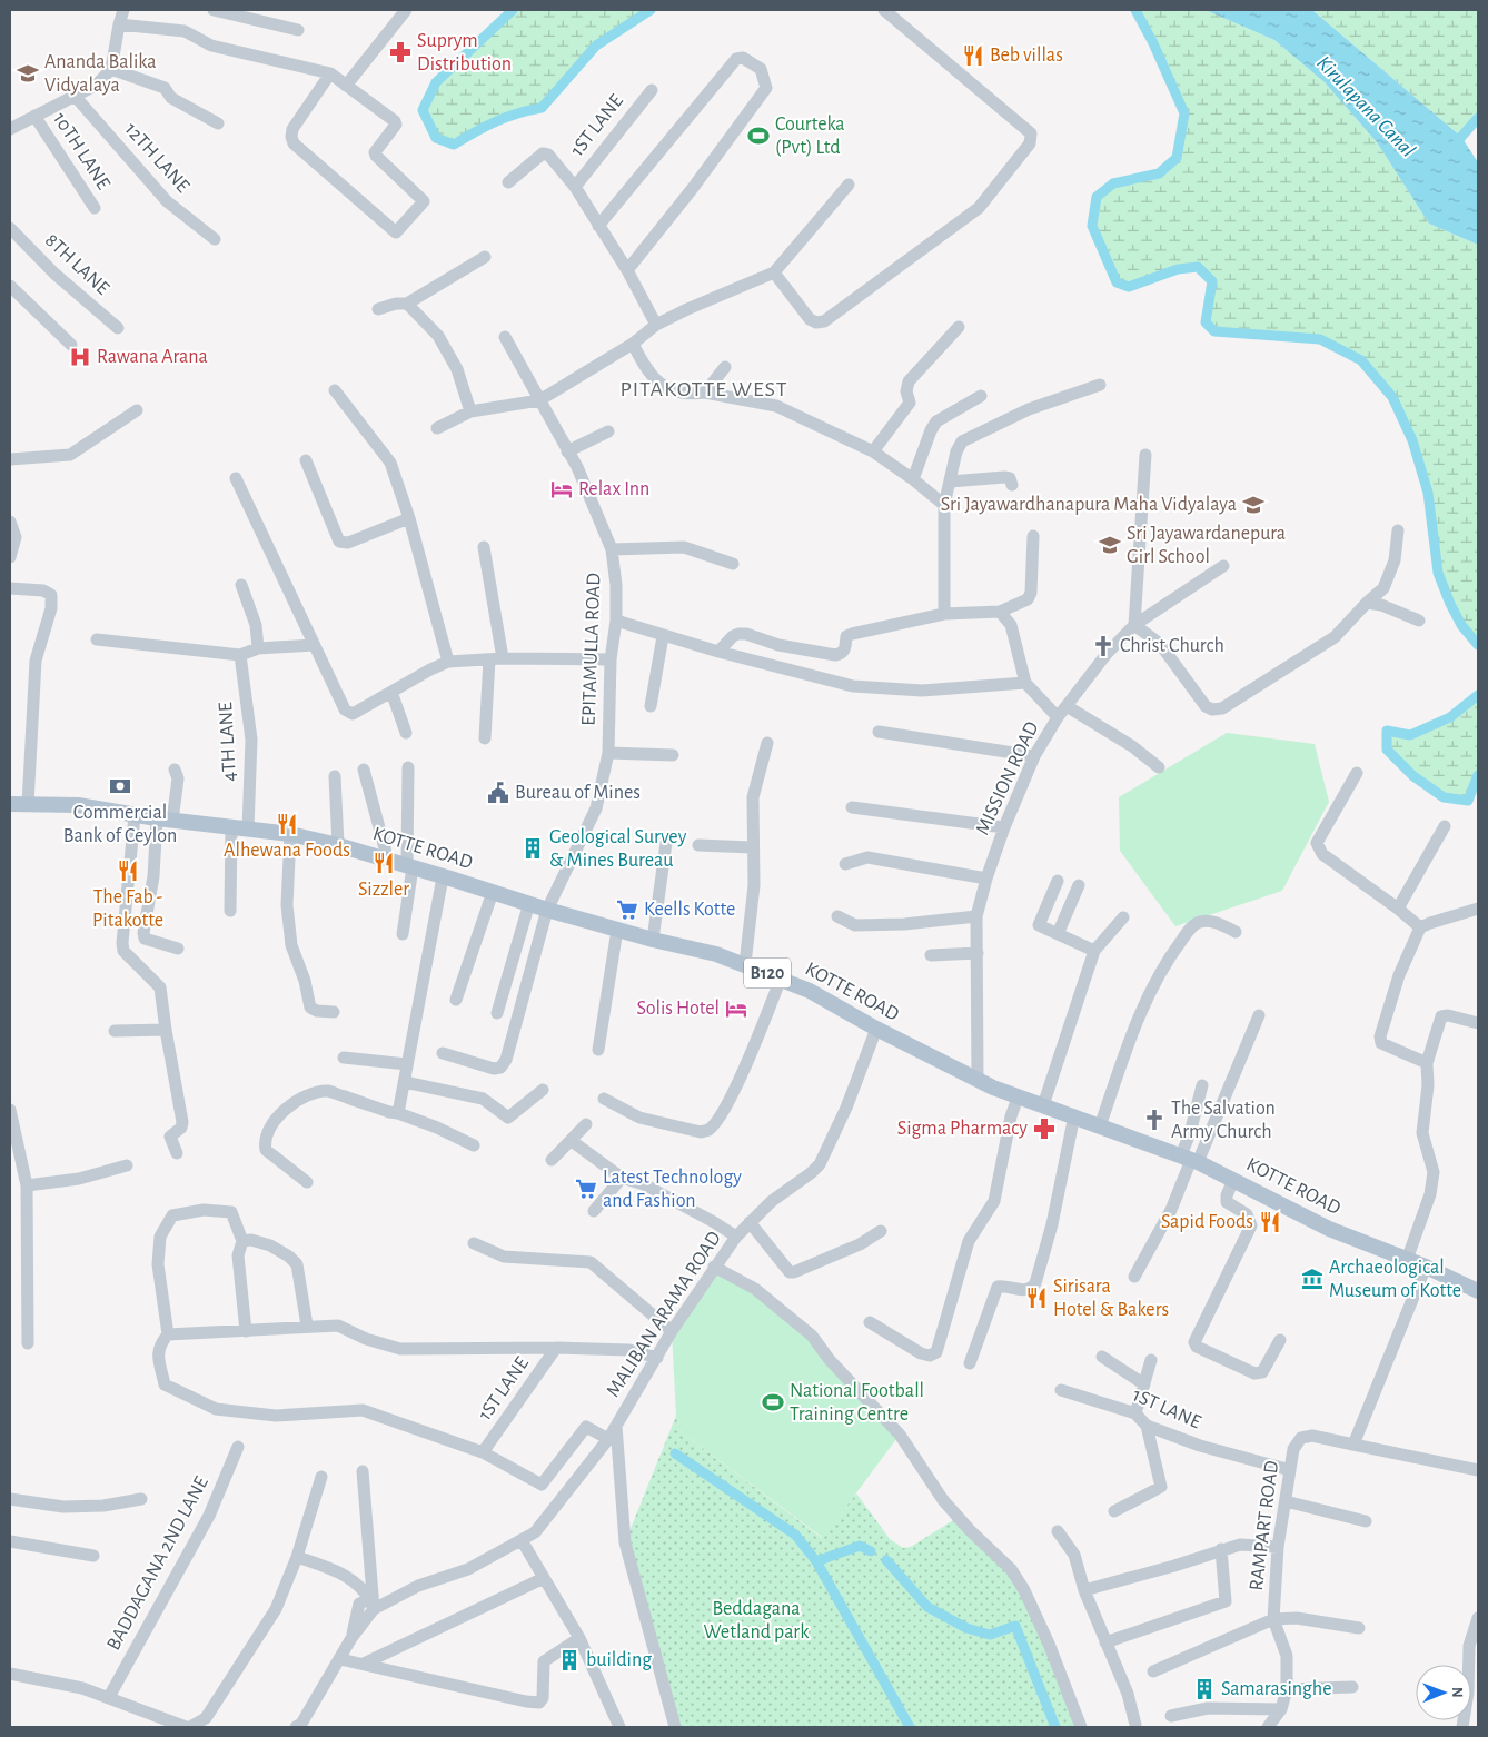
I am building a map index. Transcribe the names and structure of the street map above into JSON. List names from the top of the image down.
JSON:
{
  "streets": {
    "main road": ["KOTTE ROAD", "B120"],
    "street": [
      "1ST LANE",
      "10TH LANE",
      "12TH LANE",
      "8TH LANE",
      "EPITAMULLA ROAD",
      "4TH LANE",
      "MISSION ROAD",
      "MALIBAN ARAMA ROAD",
      "RAMPART ROAD",
      "BADDAGANA 2ND LANE"
    ]
  },
  "crossings": [
    ["1ST LANE", "RAMPART ROAD"],
    ["EPITAMULLA ROAD", "KOTTE ROAD"],
    ["4TH LANE", "KOTTE ROAD"],
    ["MISSION ROAD", "KOTTE ROAD"],
    ["KOTTE ROAD", "MALIBAN ARAMA ROAD"]
  ],
  "districts": ["PITAKOTTE WEST"],
  "water": ["Kirulapana Canal"],
  "parks": ["Beddagana Wetland park"],
  "places": {
    "pharmacy": ["Suprym Distribution", "Sigma Pharmacy"],
    "restaurant": [
      "Beb villas",
      "Alhewana Foods",
      "Sizzler",
      "The Fab - Pitakotte",
      "Sapid Foods",
      "Sirisara Hotel & Bakers"
    ],
    "school or university": ["Ananda Balika Vidyalaya", "Sri Jayawardhanapura Maha Vidyalaya", "Sri Jayawardanepura Girl School"],
    "sports": ["Courteka (Pvt) Ltd", "National Football Training Centre"],
    "hospital": ["Rawana Arana"],
    "hotel": ["Relax Inn", "Solis Hotel"],
    "church": ["Christ Church", "The Salvation Army Church"],
    "bank": ["Commercial Bank of Ceylon"],
    "public building": ["Bureau of Mines"],
    "building": ["Geological Survey & Mines Bureau", "building", "Samarasinghe"],
    "supermarket": ["Keells Kotte", "Latest Technology and Fashion"],
    "museum": ["Archaeological Museum of Kotte"]
  },
  "north": "right"
}
